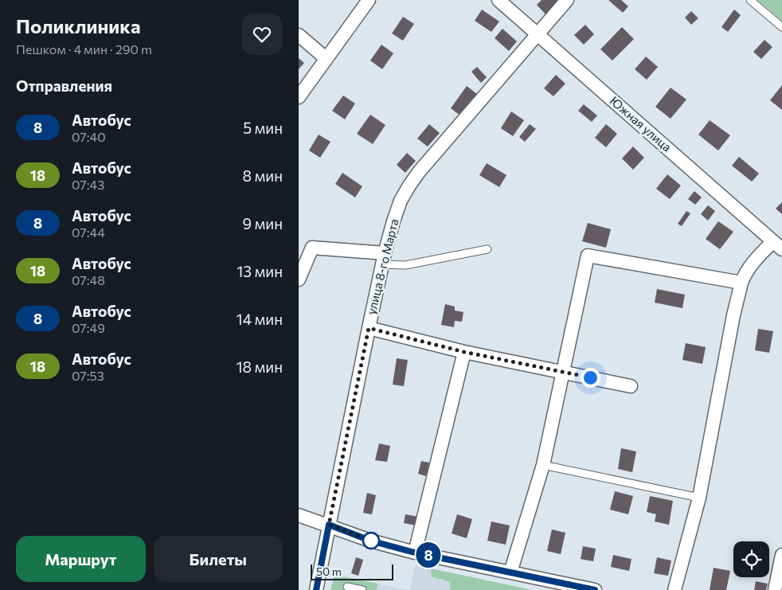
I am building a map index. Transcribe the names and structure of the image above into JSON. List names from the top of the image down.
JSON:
{
  "streets": {
    "street": ["Южная улица", "улица 8-го Марта"]
  },
  "crossings": [
    ["Южная улица", "улица 8-го Марта"]
  ],
  "lines": ["bus line 8"],
  "scale_bar": "50 m",
  "page": {
    "heading": [
      ["Поликлиника", "Пешком · 4 мин · 290 m"],
      "Отправления"
    ],
    "on_map": "8",
    "list": [
      {
        "mark": "8",
        "name": "Автобус",
        "note": "07:40",
        "value": "5 мин"
      },
      {
        "mark": "18",
        "name": "Автобус",
        "note": "07:43",
        "value": "8 мин"
      },
      {
        "mark": "8",
        "name": "Автобус",
        "note": "07:44",
        "value": "9 мин"
      },
      {
        "mark": "18",
        "name": "Автобус",
        "note": "07:48",
        "value": "13 мин"
      },
      {
        "mark": "8",
        "name": "Автобус",
        "note": "07:49",
        "value": "14 мин"
      },
      {
        "mark": "18",
        "name": "Автобус",
        "note": "07:53",
        "value": "18 мин"
      }
    ],
    "buttons": ["Маршрут", "Билеты"],
    "scale": "50 m"
  }
}
